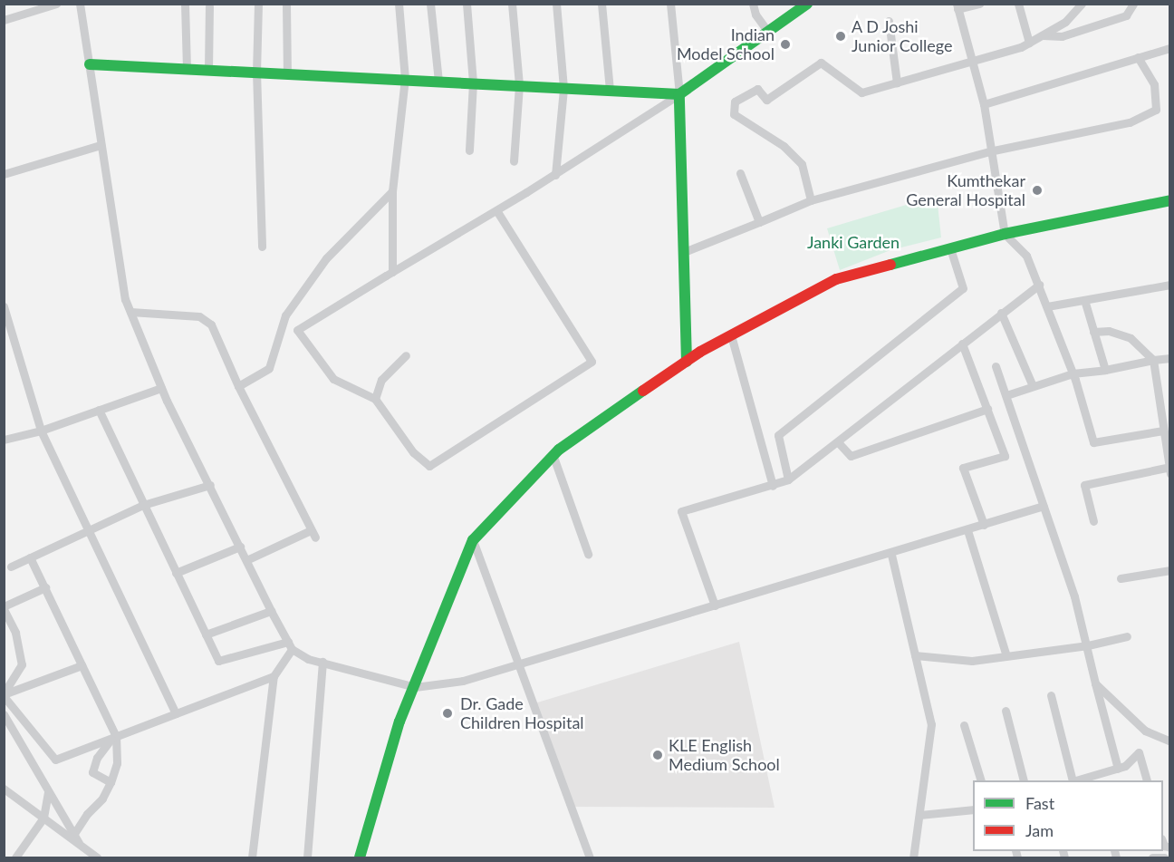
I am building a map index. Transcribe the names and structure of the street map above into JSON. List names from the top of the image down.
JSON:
{
  "parks": ["Janki Garden"],
  "places": [
    "A D Joshi Junior College",
    "Indian Model School",
    "Kumthekar General Hospital",
    "Dr. Gade Children Hospital",
    "KLE English Medium School"
  ],
  "legend": ["Fast", "Jam"]
}
